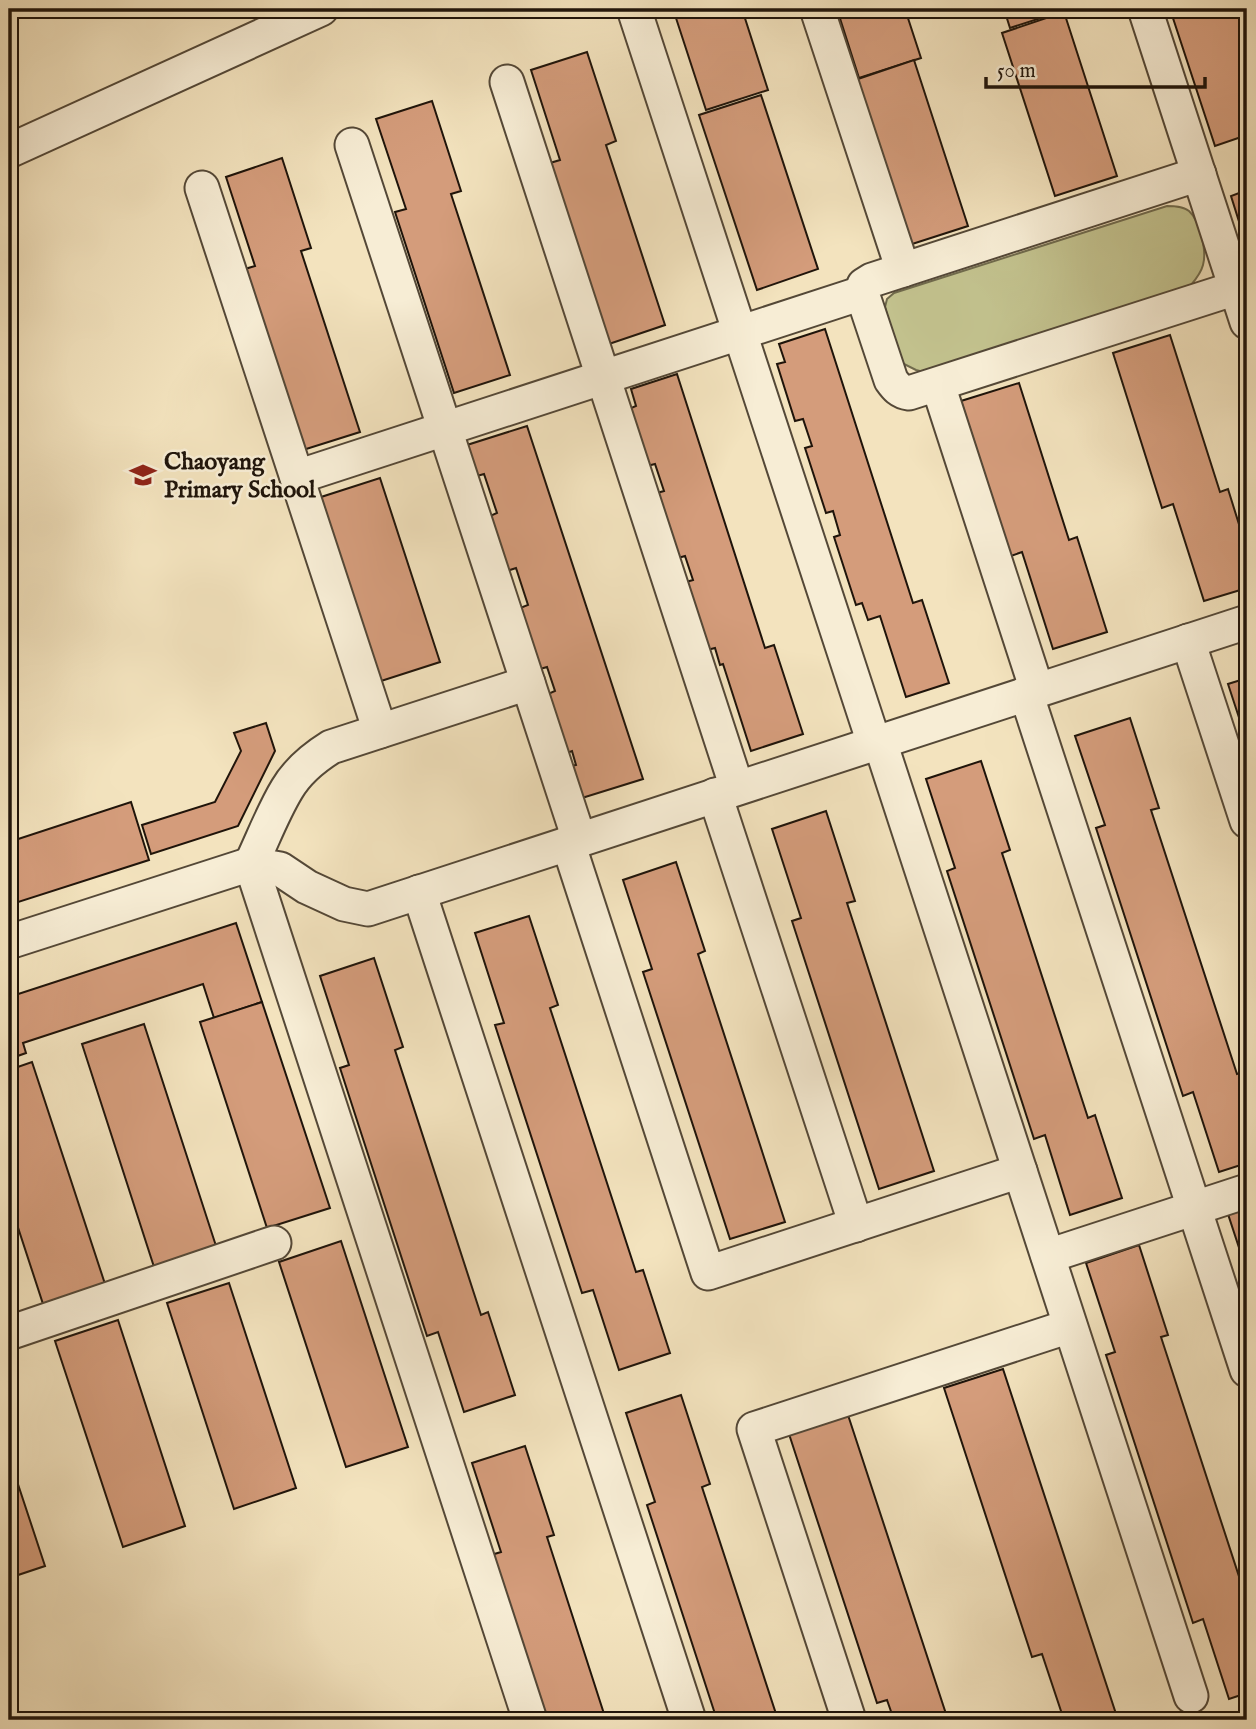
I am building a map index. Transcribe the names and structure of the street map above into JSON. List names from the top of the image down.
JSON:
{
  "places": {
    "school or university": ["Chaoyang Primary School"]
  },
  "scale_bar": "50 m"
}
